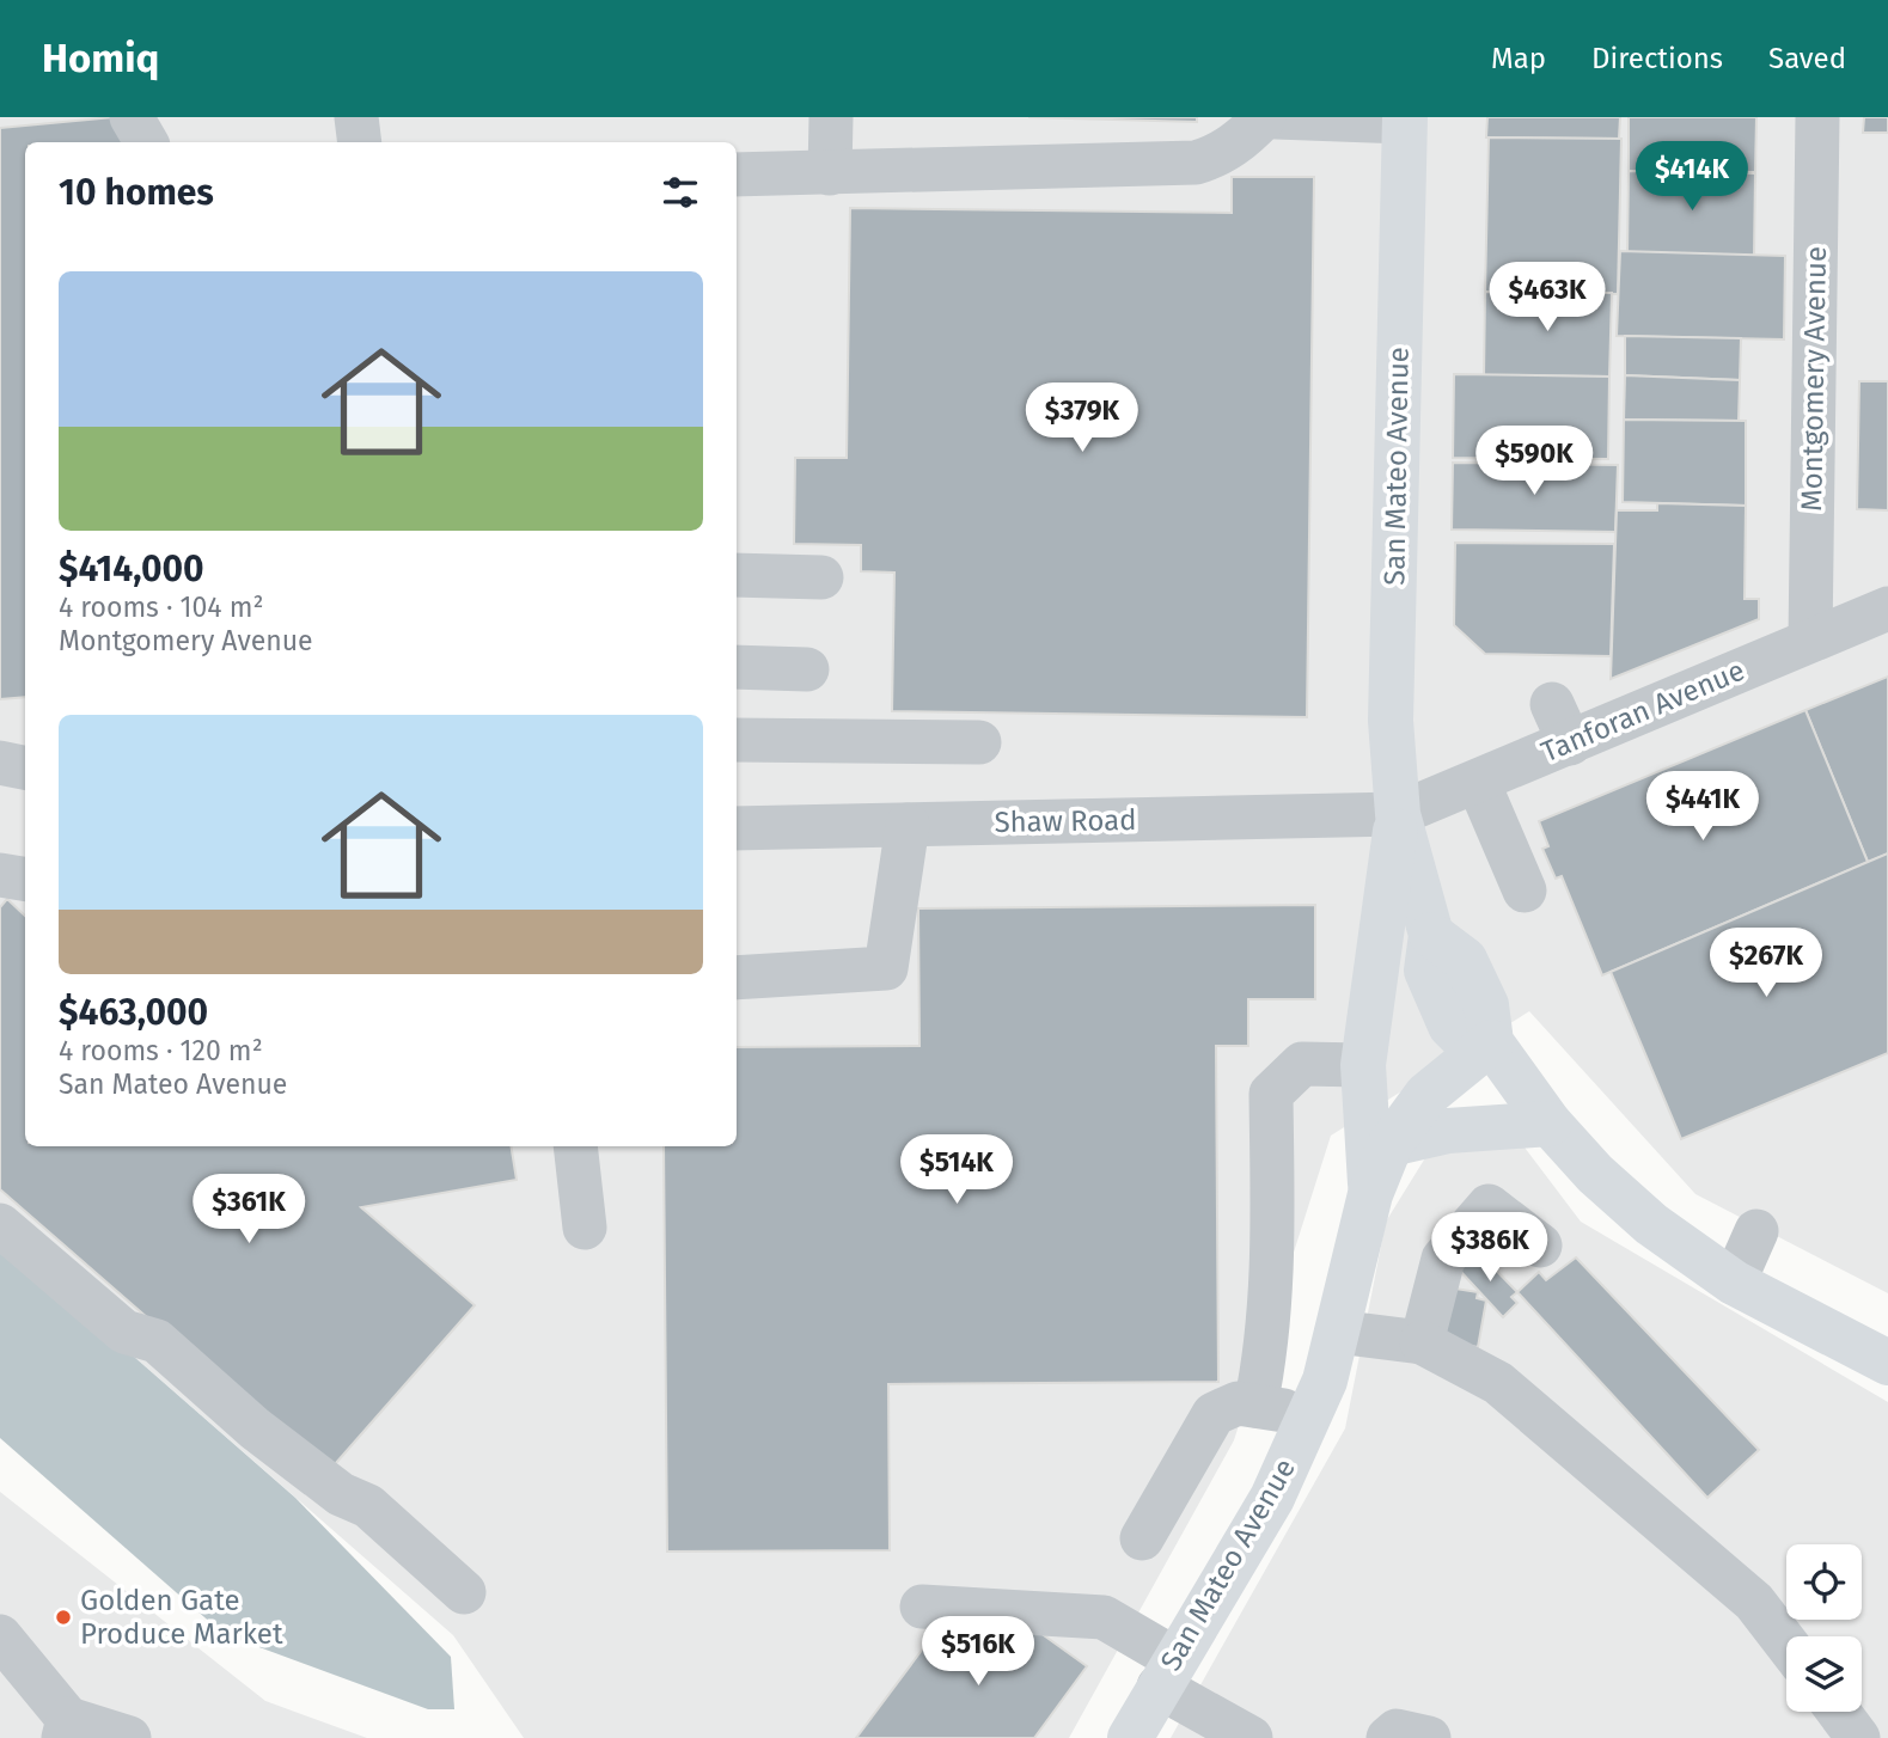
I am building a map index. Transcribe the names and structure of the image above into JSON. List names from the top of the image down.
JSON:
{
  "streets": {
    "main road": ["San Mateo Avenue"],
    "street": ["Montgomery Avenue", "Tanforan Avenue", "Shaw Road"]
  },
  "crossings": [
    ["Montgomery Avenue", "Tanforan Avenue"],
    ["San Mateo Avenue", "Tanforan Avenue"],
    ["San Mateo Avenue", "Shaw Road"],
    ["Tanforan Avenue", "Shaw Road"]
  ],
  "places": ["Golden Gate Produce Market"],
  "page": {
    "header": "Homiq",
    "nav": ["Map", "Directions", "Saved"],
    "price": [
      "$414K",
      "$463K",
      "$379K",
      "$590K",
      "$441K",
      "$267K",
      "$514K",
      "$361K",
      "$386K",
      "$516K"
    ],
    "heading": "10 homes",
    "list": [
      {
        "name": "$414,000",
        "note": "4 rooms · 104 m² · Montgomery Avenue"
      },
      {
        "name": "$463,000",
        "note": "4 rooms · 120 m² · San Mateo Avenue"
      }
    ]
  }
}
